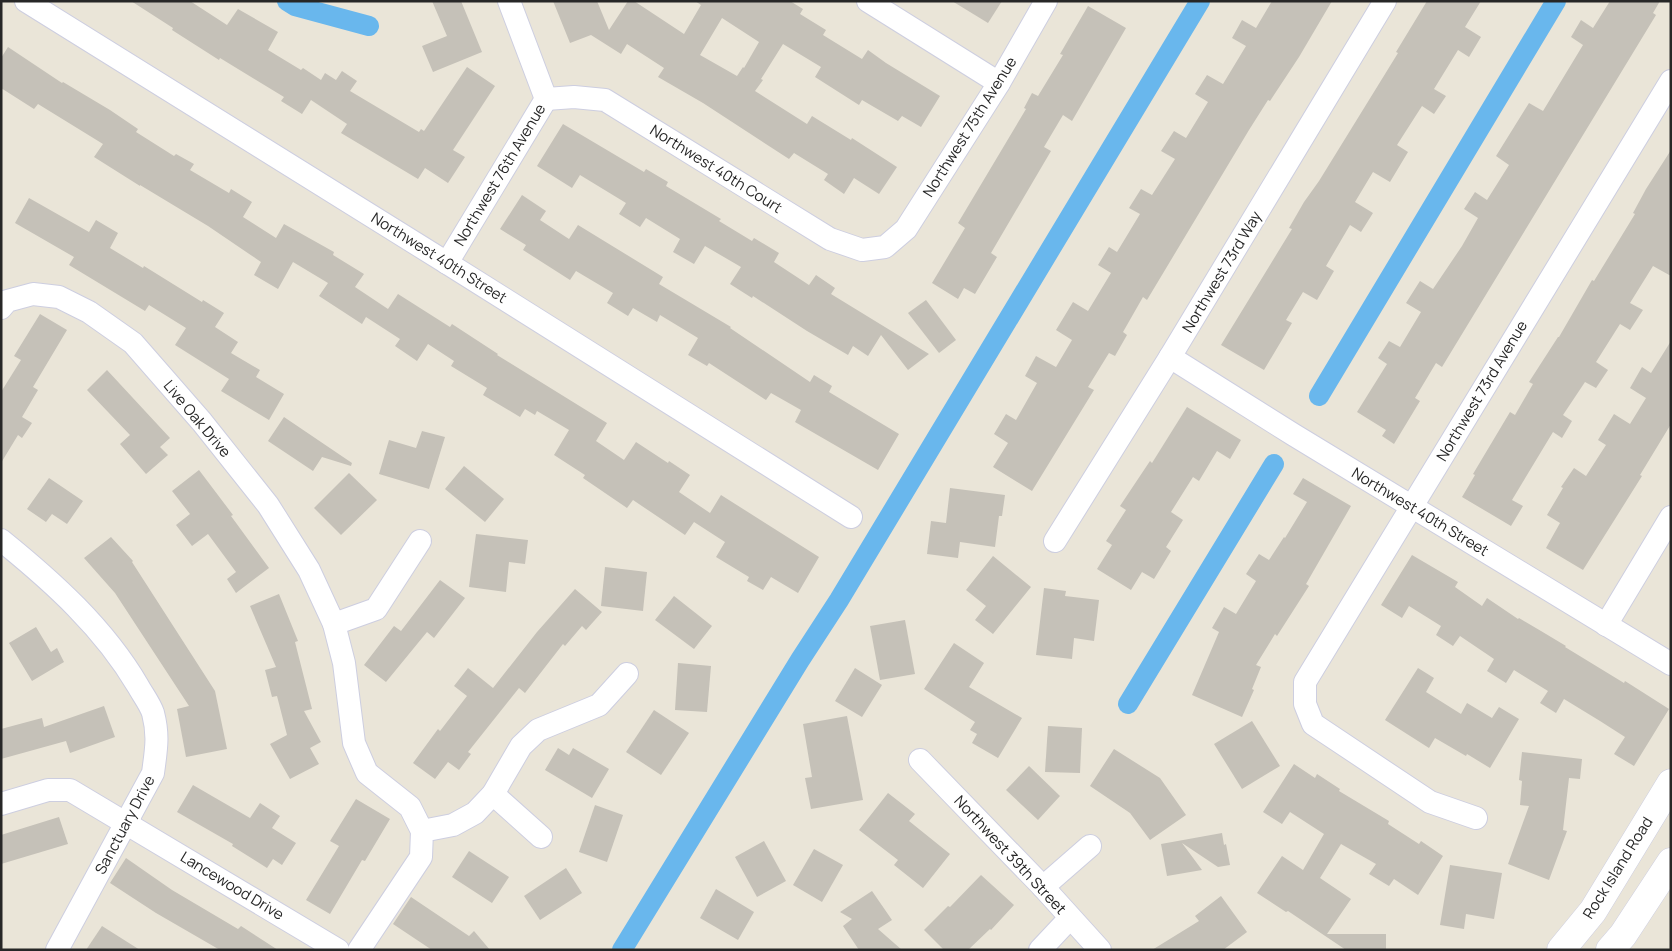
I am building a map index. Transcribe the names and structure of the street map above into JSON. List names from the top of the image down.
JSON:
{
  "streets": {
    "main road": ["Rock Island Road"],
    "street": [
      "Northwest 75th Avenue",
      "Northwest 40th Court",
      "Northwest 76th Avenue",
      "Northwest 40th Street",
      "Northwest 73rd Way",
      "Northwest 73rd Avenue",
      "Live Oak Drive",
      "Sanctuary Drive",
      "Northwest 39th Street",
      "Lancewood Drive"
    ]
  },
  "crossings": [
    ["Northwest 75th Avenue", "Northwest 40th Court"],
    ["Northwest 40th Court", "Northwest 76th Avenue"],
    ["Northwest 76th Avenue", "Northwest 40th Street"],
    ["Northwest 40th Street", "Northwest 73rd Way"],
    ["Northwest 40th Street", "Northwest 73rd Avenue"],
    ["Sanctuary Drive", "Lancewood Drive"]
  ]
}
